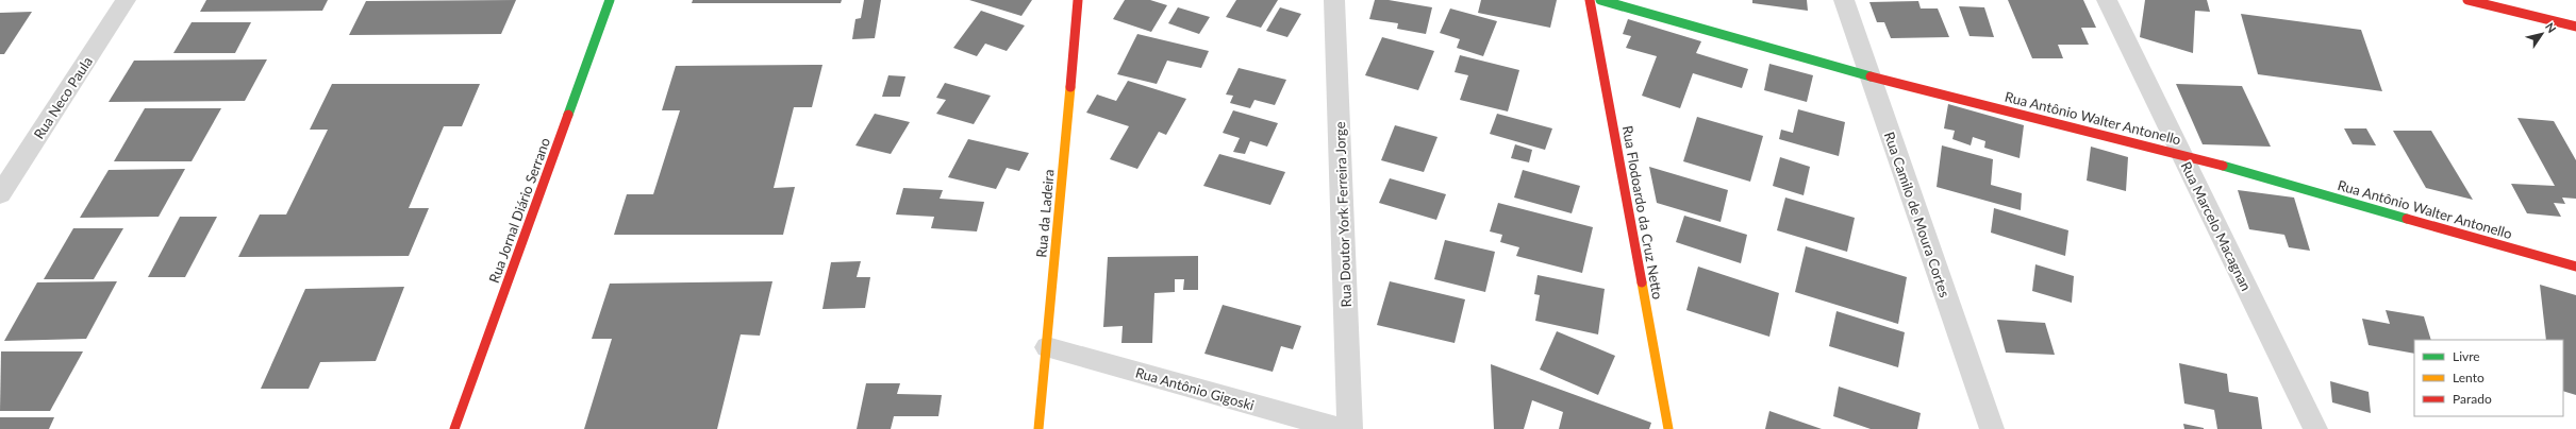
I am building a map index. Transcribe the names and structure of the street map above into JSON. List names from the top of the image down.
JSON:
{
  "streets": {
    "street": [
      "Rua Neco Paula",
      "Rua Antônio Walter Antonello",
      "Rua Jornal Diário Serrano",
      "Rua Flodoardo da Cruz Netto",
      "Rua da Ladeira",
      "Rua Doutor York Ferreira Jorge",
      "Rua Camilo de Moura Cortes",
      "Rua Marcelo Macagnan",
      "Rua Antônio Gigoski"
    ]
  },
  "crossings": [
    ["Rua Antônio Walter Antonello", "Rua Camilo de Moura Cortes"],
    ["Rua Antônio Walter Antonello", "Rua Marcelo Macagnan"],
    ["Rua da Ladeira", "Rua Antônio Gigoski"]
  ],
  "legend": ["Livre", "Lento", "Parado"],
  "north": "top right"
}
